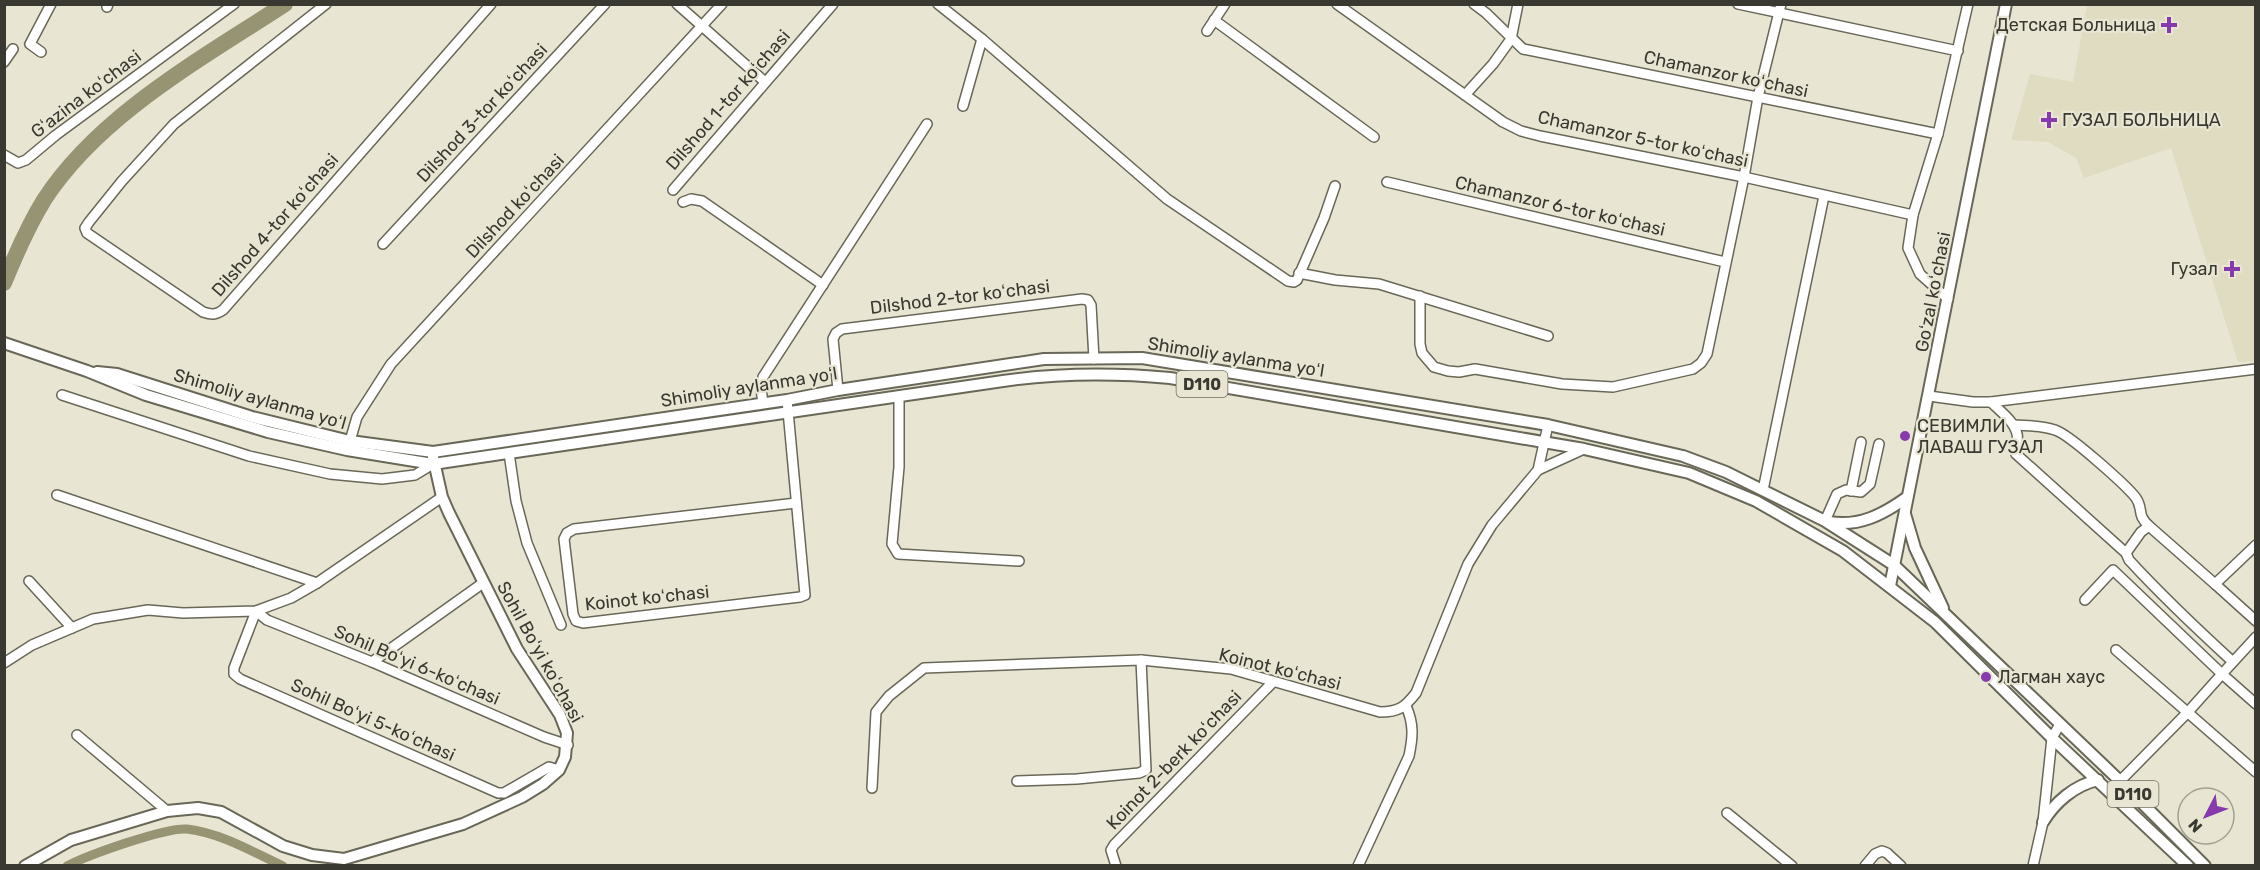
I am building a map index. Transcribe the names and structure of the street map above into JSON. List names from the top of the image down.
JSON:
{
  "streets": {
    "main road": [
      "Goʻzal koʻchasi",
      "Shimoliy aylanma yoʻl",
      "D110",
      "Sohil Boʻyi koʻchasi"
    ],
    "street": [
      "Chamanzor koʻchasi",
      "Gʻazina koʻchasi",
      "Dilshod 1-tor koʻchasi",
      "Dilshod 3-tor koʻchasi",
      "Chamanzor 5-tor koʻchasi",
      "Dilshod koʻchasi",
      "Chamanzor 6-tor koʻchasi",
      "Dilshod 4-tor koʻchasi",
      "Dilshod 2-tor koʻchasi",
      "Koinot koʻchasi",
      "Sohil Boʻyi 6-koʻchasi",
      "Sohil Boʻyi 5-koʻchasi",
      "Koinot 2-berk koʻchasi"
    ]
  },
  "crossings": [
    ["Dilshod koʻchasi", "Shimoliy aylanma yoʻl"],
    ["Goʻzal koʻchasi", "Shimoliy aylanma yoʻl"],
    ["Dilshod 2-tor koʻchasi", "Shimoliy aylanma yoʻl"],
    ["Shimoliy aylanma yoʻl", "Koinot koʻchasi"],
    ["Shimoliy aylanma yoʻl", "Sohil Boʻyi koʻchasi"],
    ["Koinot koʻchasi", "Koinot 2-berk koʻchasi"],
    ["Sohil Boʻyi koʻchasi", "Sohil Boʻyi 6-koʻchasi"],
    ["Sohil Boʻyi koʻchasi", "Sohil Boʻyi 5-koʻchasi"],
    ["Sohil Boʻyi 6-koʻchasi", "Sohil Boʻyi 5-koʻchasi"]
  ],
  "places": {
    "health": ["Детская Больница", "ГУЗАЛ БОЛЬНИЦА", "Гузал"],
    "other": ["СЕВИМЛИ ЛАВАШ ГУЗАЛ", "Лагман хаус"]
  },
  "north": "bottom left"
}
